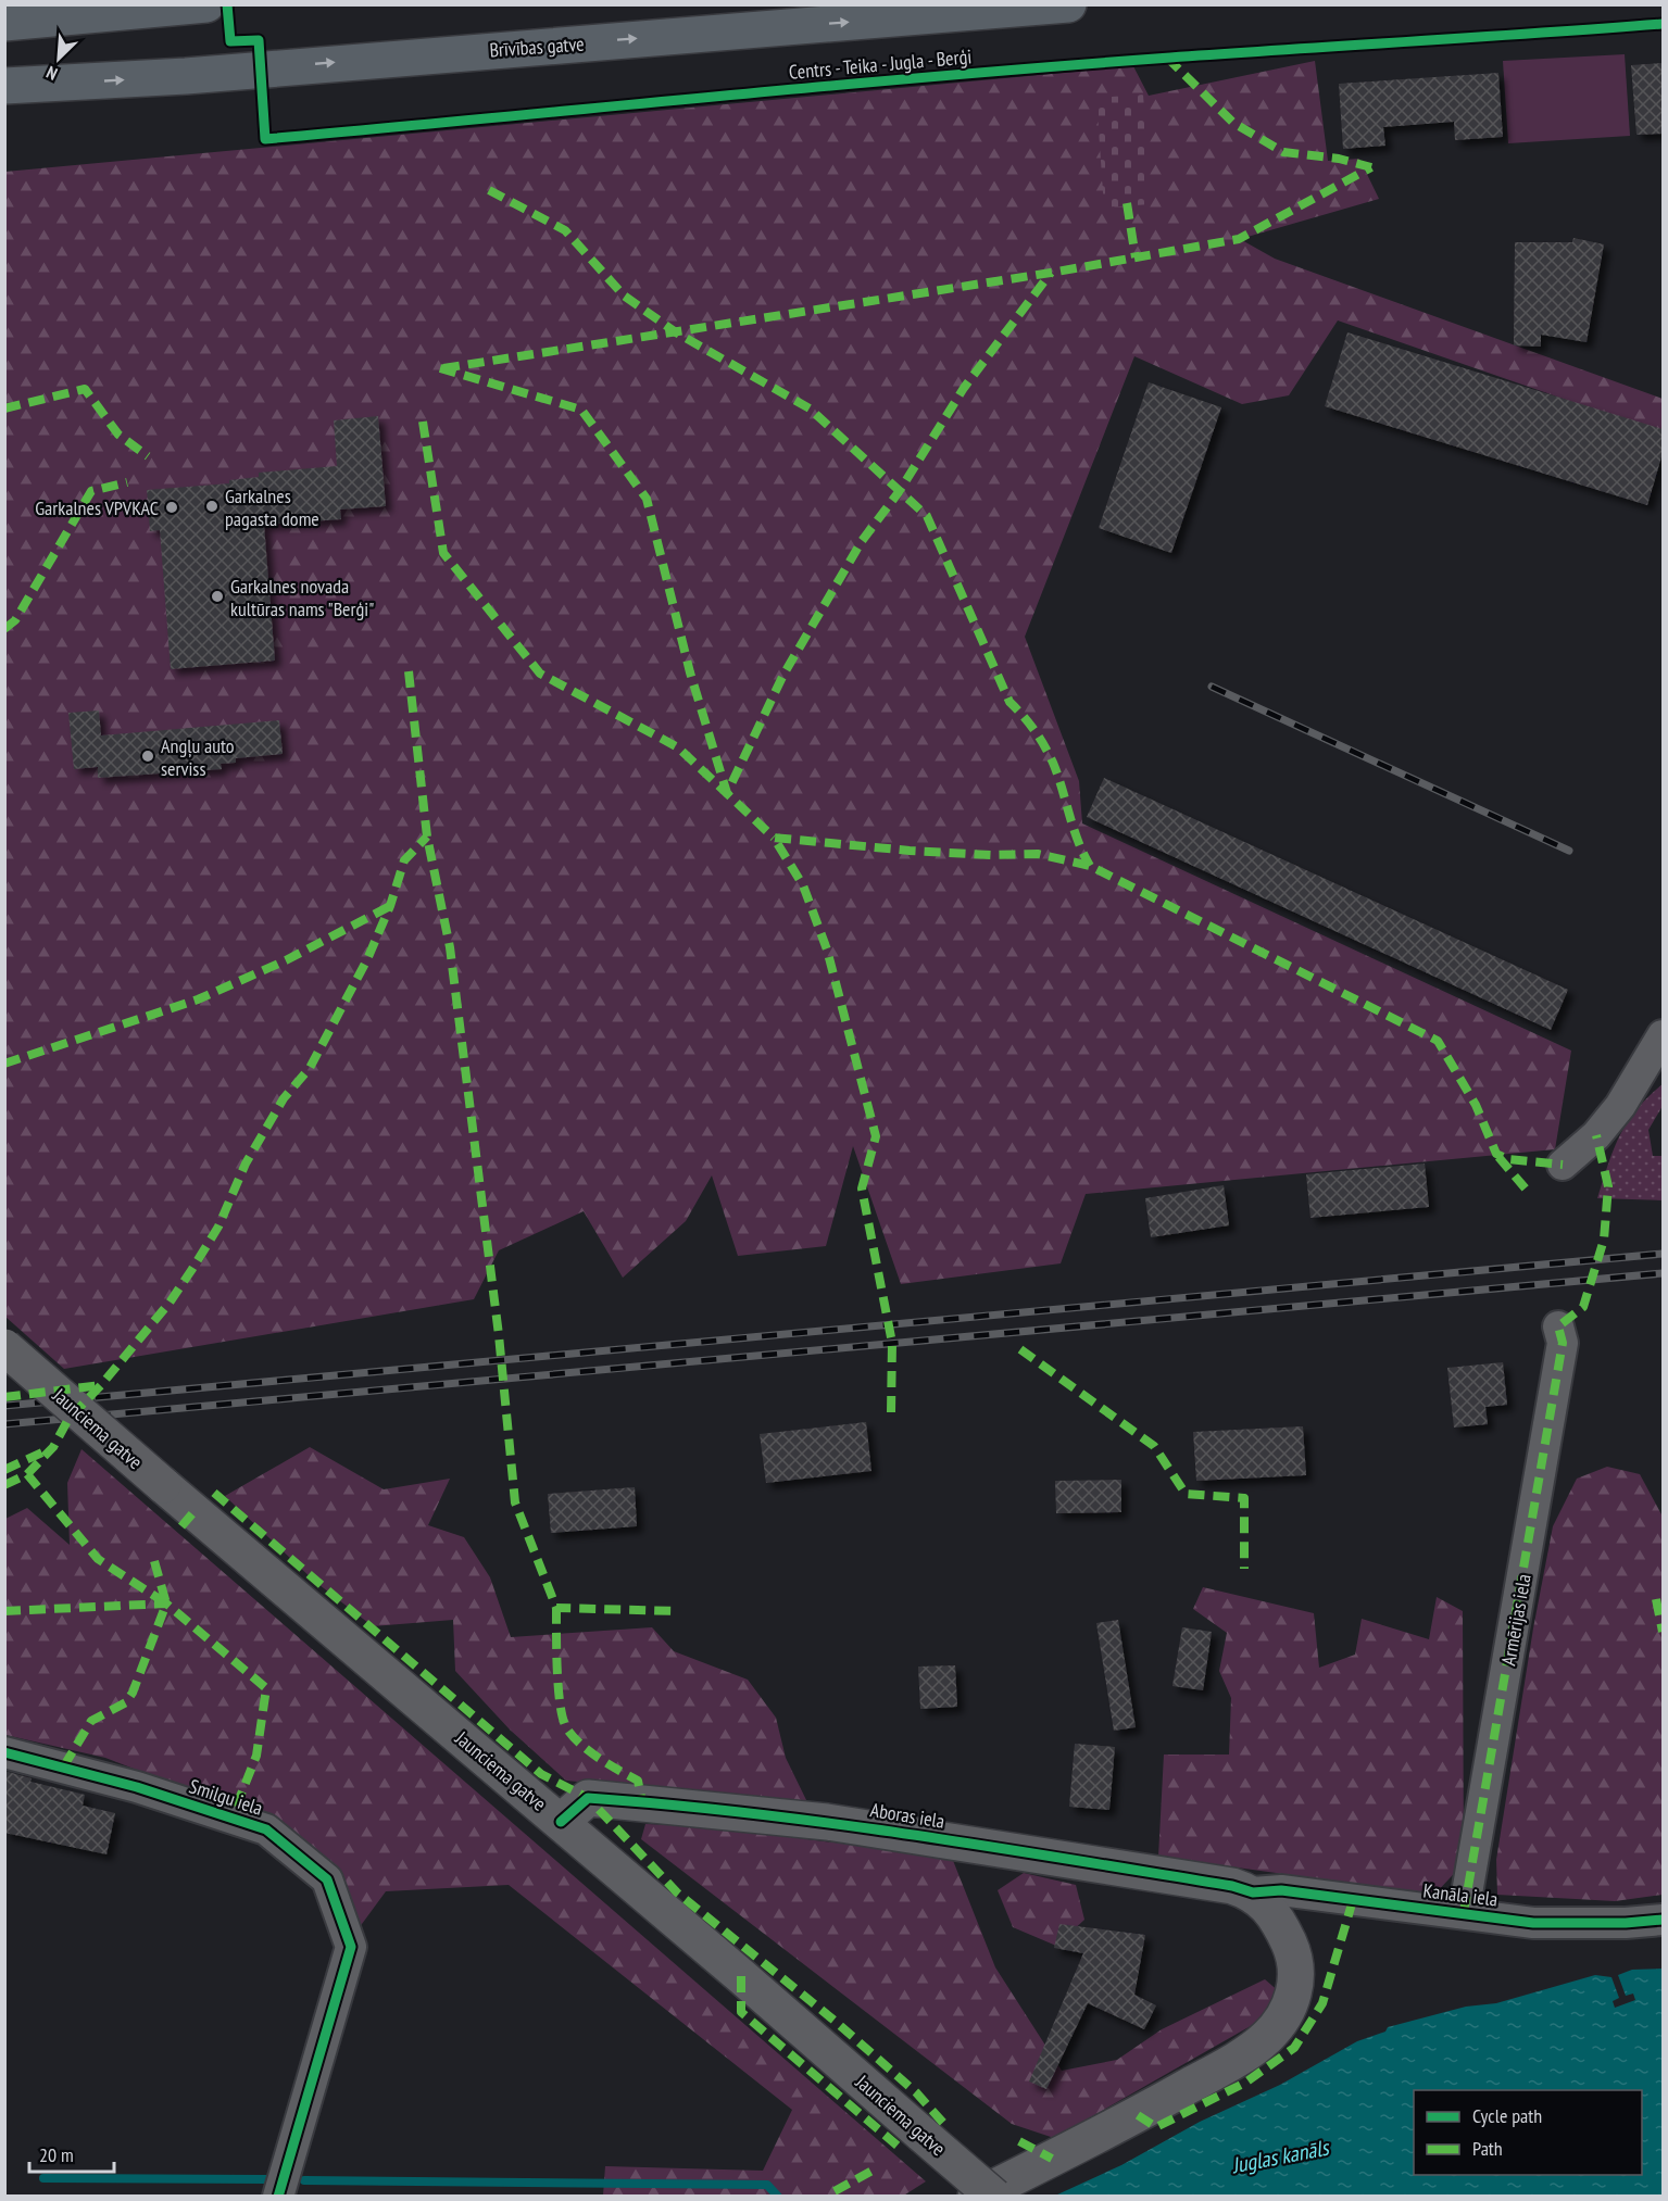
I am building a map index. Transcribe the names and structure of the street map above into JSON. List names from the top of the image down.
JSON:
{
  "streets": {
    "highway": ["Brīvības gatve"],
    "main road": ["Jaunciema gatve", "Aboras iela"],
    "street": ["Armērijas iela", "Smilgu iela", "Kanāla iela"],
    "cycle path": ["Centrs - Teika - Jugla - Berģi"]
  },
  "crossings": [
    ["Jaunciema gatve", "Aboras iela"],
    ["Armērijas iela", "Kanāla iela"],
    ["Aboras iela", "Kanāla iela"]
  ],
  "one_way": ["Brīvības gatve"],
  "water": ["Juglas kanāls"],
  "places": [
    "Garkalnes pagasta dome",
    "Garkalnes VPVKAC",
    "Garkalnes novada kultūras nams \"Berģi\"",
    "Angļu auto serviss"
  ],
  "legend": ["Cycle path", "Path"],
  "scale_bar": "20 m",
  "north": "bottom left"
}
